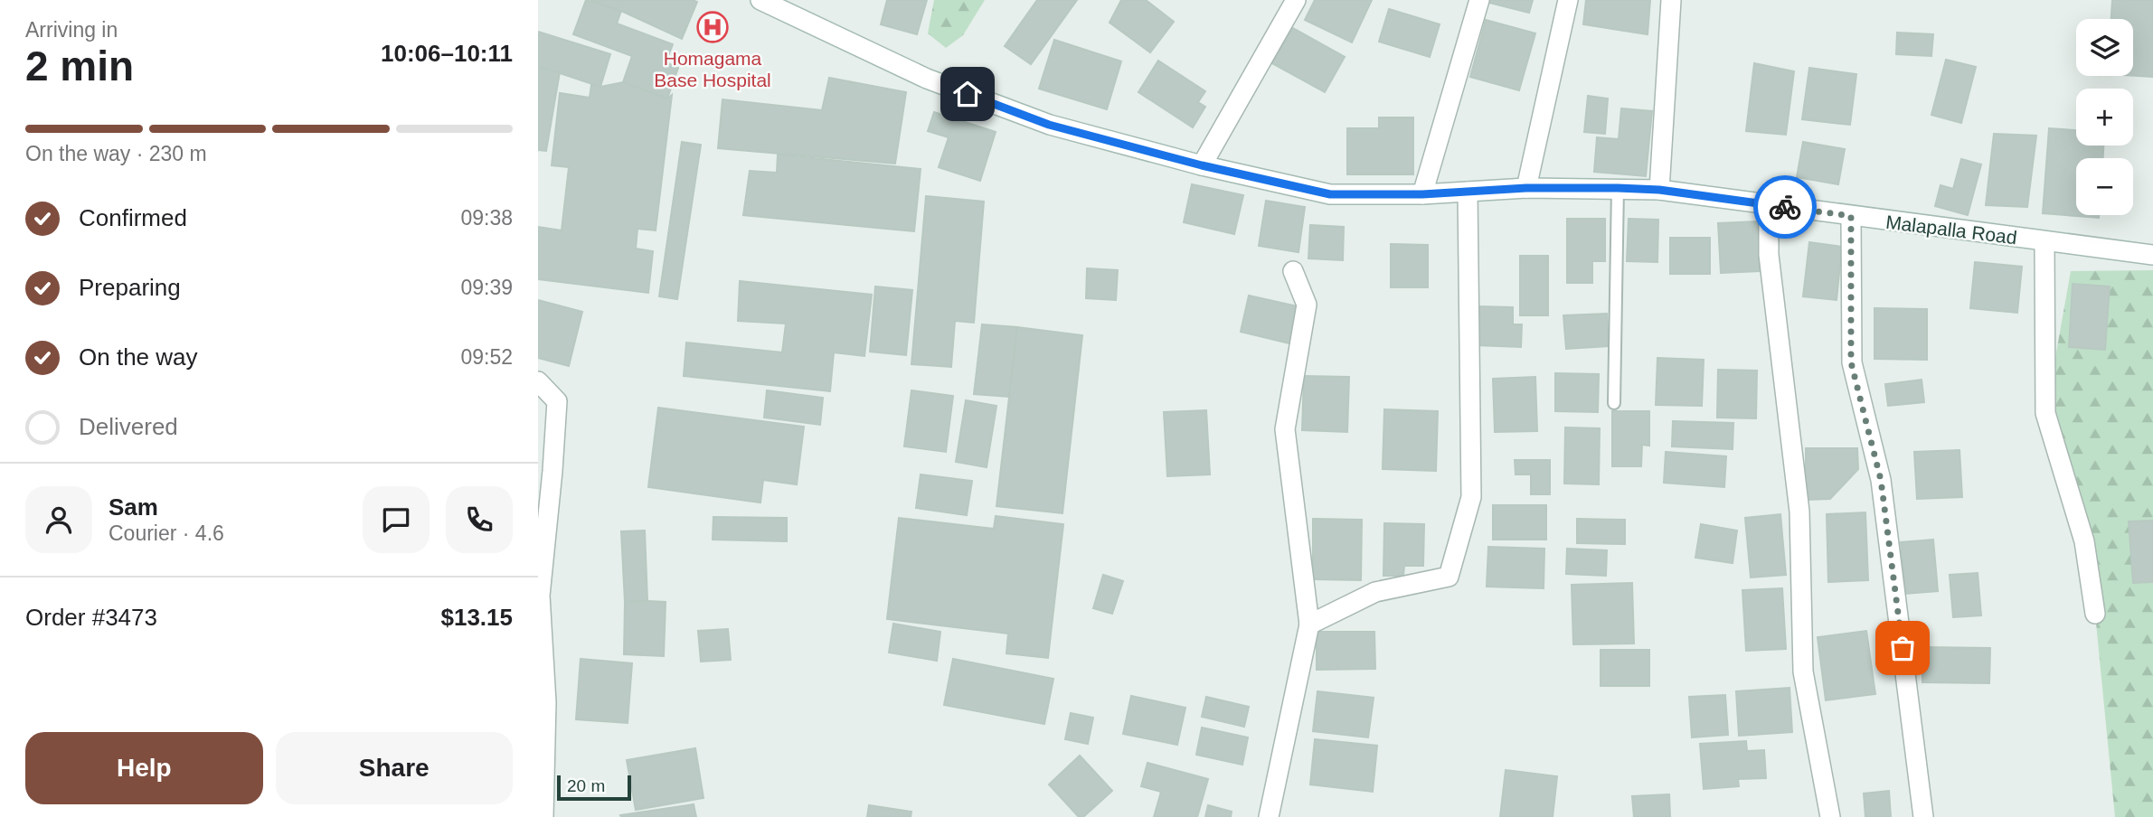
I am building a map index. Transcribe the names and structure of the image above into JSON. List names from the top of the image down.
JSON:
{
  "streets": {
    "street": ["Malapalla Road"]
  },
  "places": {
    "hospital": ["Homagama Base Hospital"]
  },
  "scale_bar": "20 m",
  "page": {
    "heading": ["2 min", "Arriving in", "10:06–10:11"],
    "panel": [
      "Sam",
      "Courier · 4.6",
      "Order #3473",
      "$13.15"
    ],
    "map_buttons": ["+", "−"],
    "bar": "On the way · 230 m",
    "list": [
      ["Confirmed", "09:38"],
      ["Preparing", "09:39"],
      ["On the way", "09:52"],
      "Delivered"
    ],
    "buttons": ["Help", "Share"],
    "scale": "20 m"
  }
}
